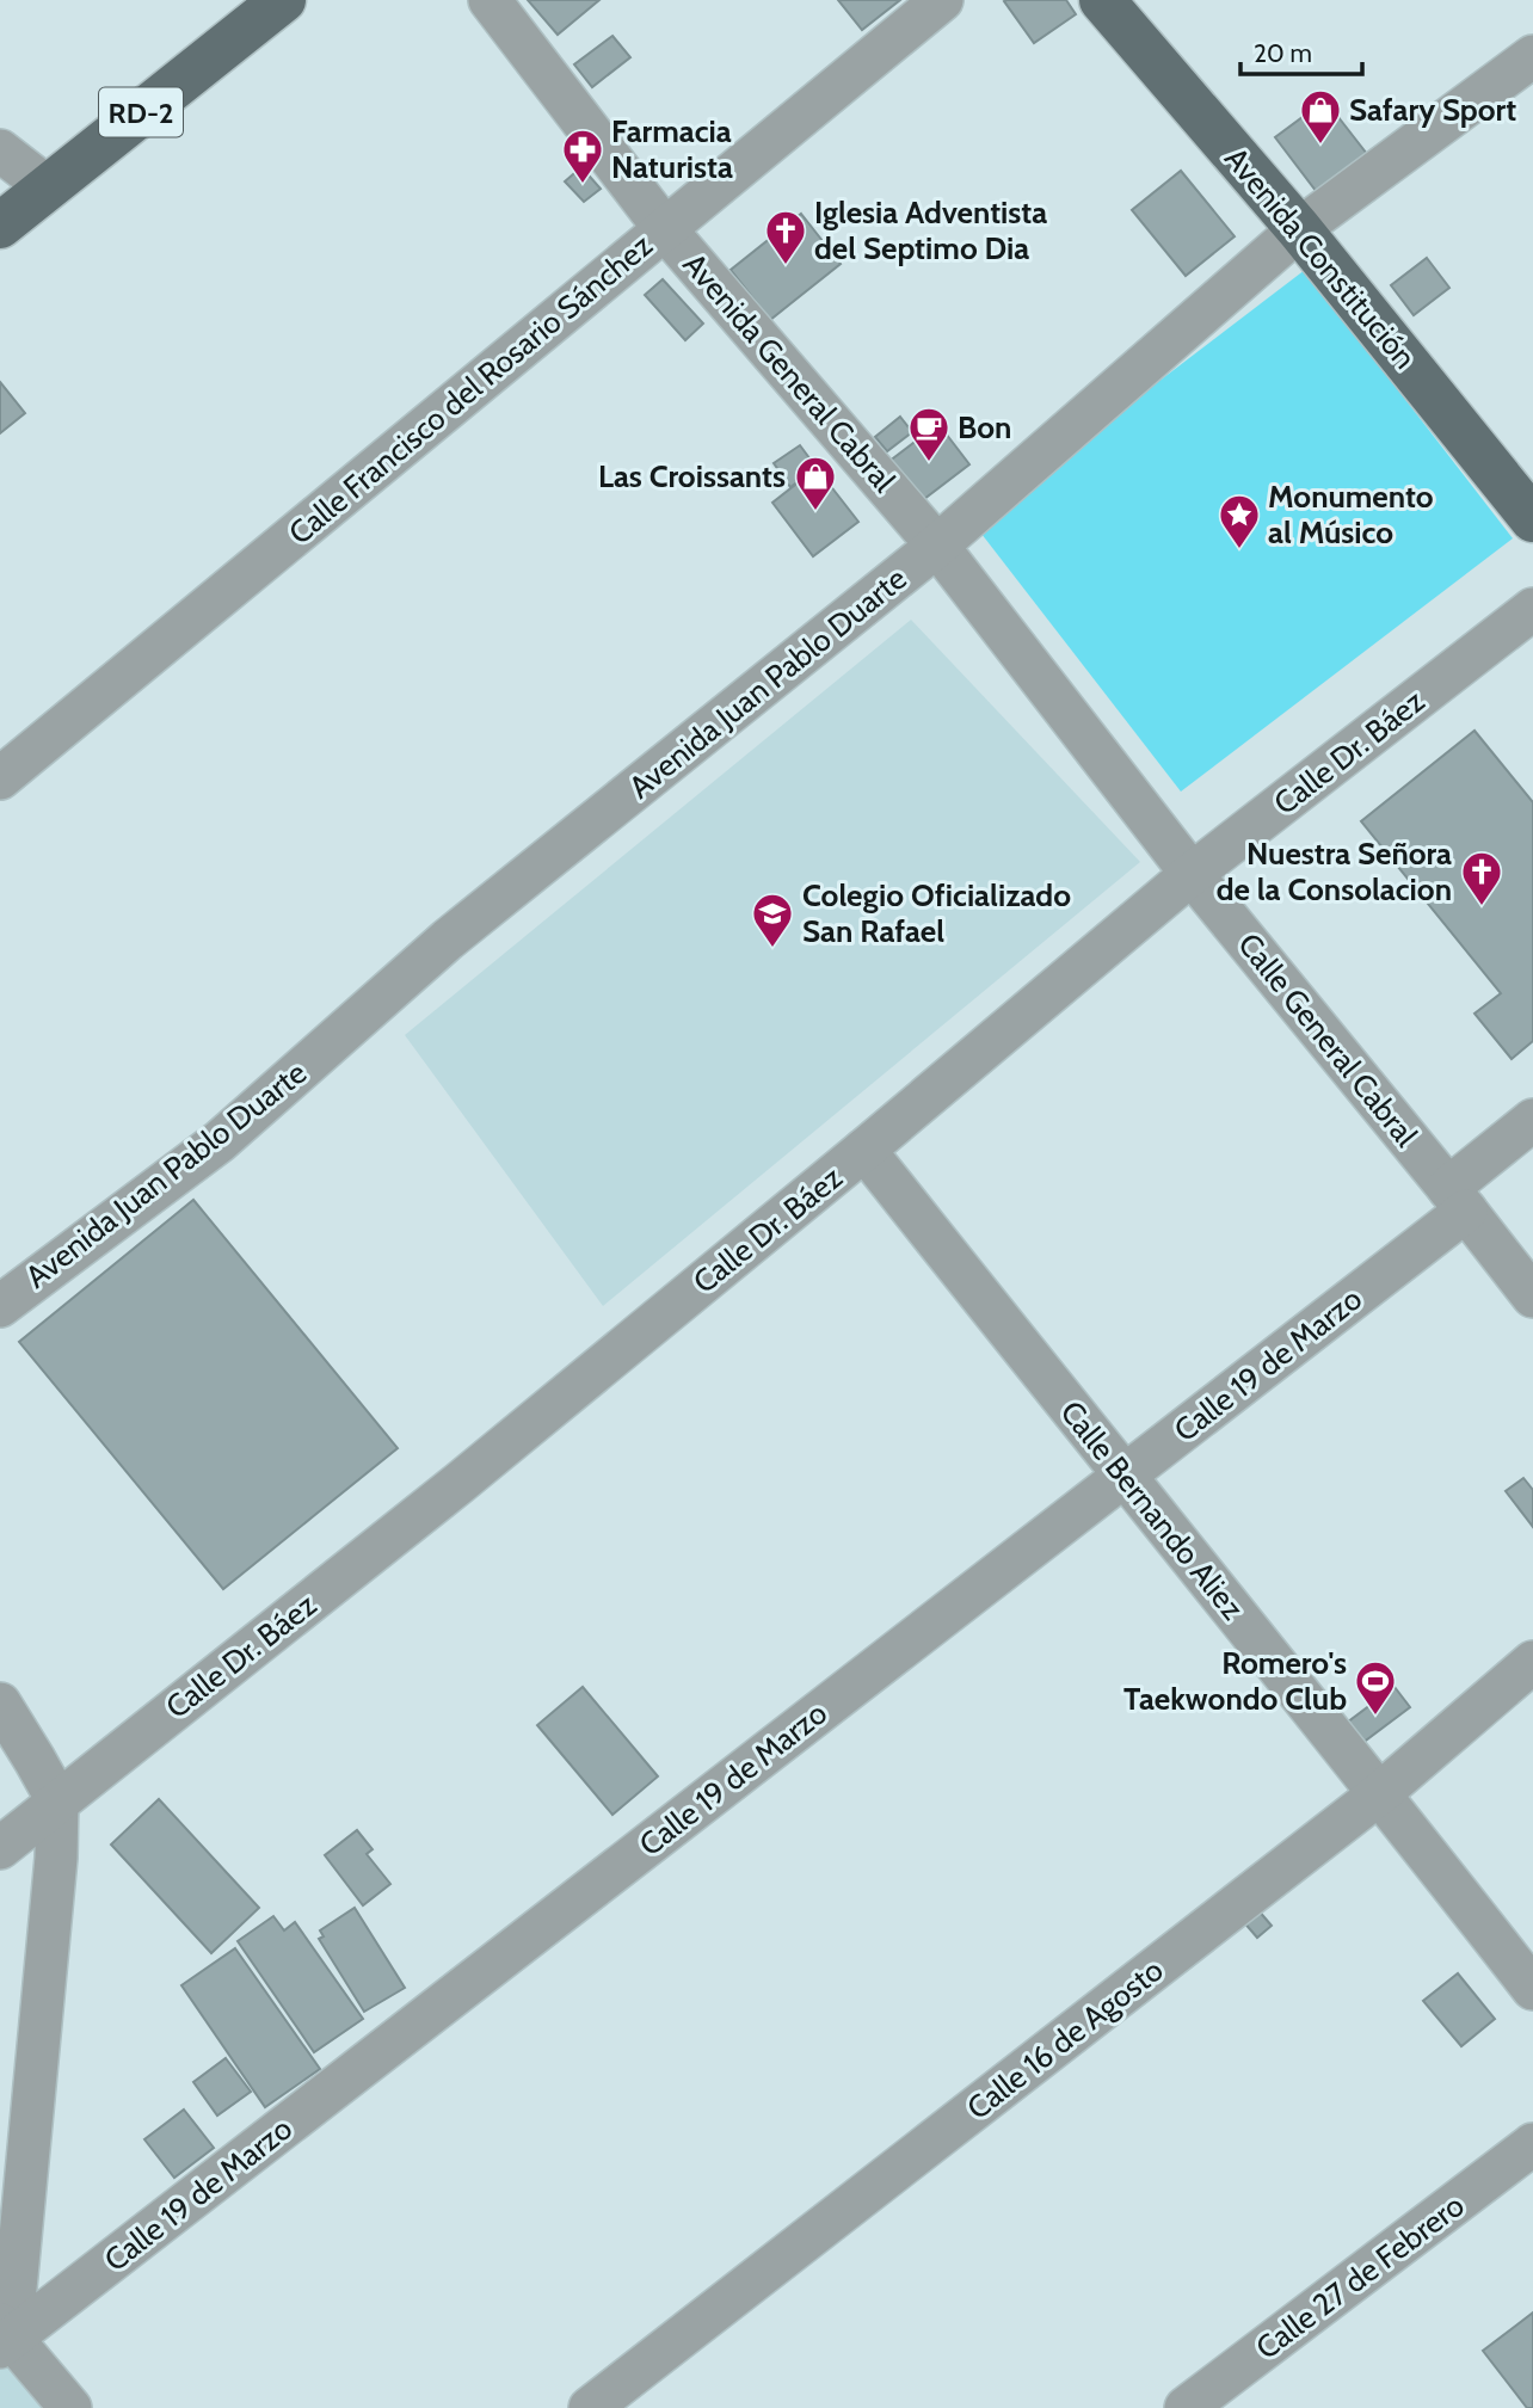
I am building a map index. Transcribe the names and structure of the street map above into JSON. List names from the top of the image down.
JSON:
{
  "streets": {
    "main road": ["RD-2", "Avenida Constitución"],
    "street": [
      "Avenida General Cabral",
      "Calle Francisco del Rosario Sánchez",
      "Avenida Juan Pablo Duarte",
      "Calle Dr. Báez",
      "Calle General Cabral",
      "Calle 19 de Marzo",
      "Calle Bernando Aliez",
      "Calle 16 de Agosto",
      "Calle 27 de Febrero"
    ]
  },
  "crossings": [
    ["Avenida Constitución", "Avenida Juan Pablo Duarte"],
    ["Avenida General Cabral", "Calle Francisco del Rosario Sánchez"],
    ["Avenida General Cabral", "Avenida Juan Pablo Duarte"],
    ["Avenida General Cabral", "Calle General Cabral"],
    ["Avenida Juan Pablo Duarte", "Calle General Cabral"],
    ["Calle Dr. Báez", "Calle General Cabral"],
    ["Calle Dr. Báez", "Calle Bernando Aliez"],
    ["Calle General Cabral", "Calle 19 de Marzo"],
    ["Calle 19 de Marzo", "Calle Bernando Aliez"],
    ["Calle Bernando Aliez", "Calle 16 de Agosto"]
  ],
  "places": {
    "shop": ["Safary Sport", "Las Croissants"],
    "pharmacy": ["Farmacia Naturista"],
    "church": ["Iglesia Adventista del Septimo Dia", "Nuestra Señora de la Consolacion"],
    "cafe": ["Bon"],
    "place": ["Monumento al Músico"],
    "school or university": ["Colegio Oficializado San Rafael"],
    "sports": ["Romero's Taekwondo Club"]
  },
  "scale_bar": "20 m"
}
